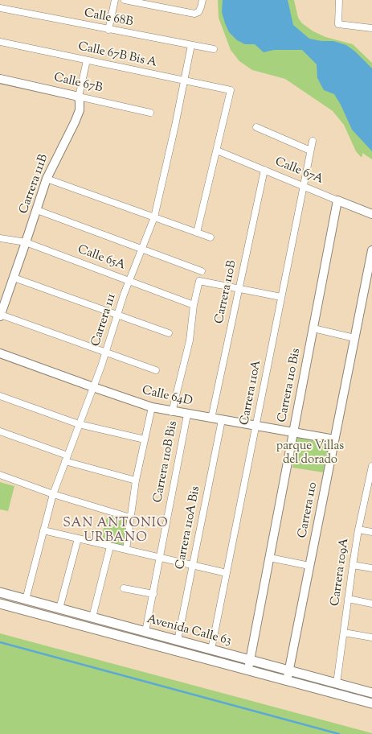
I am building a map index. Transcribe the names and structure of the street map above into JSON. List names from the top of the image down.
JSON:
{
  "streets": {
    "main road": ["Avenida Calle 63"],
    "street": [
      "Calle 68B",
      "Calle 67B Bis A",
      "Calle 67B",
      "Calle 67A",
      "Carrera 111B",
      "Calle 65A",
      "Carrera 110B",
      "Carrera 111",
      "Carrera 110 Bis",
      "Carrera 110A",
      "Calle 64D",
      "Carrera 110B Bis",
      "Carrera 110",
      "Carrera 110A Bis",
      "Carrera 109A"
    ]
  },
  "crossings": [
    ["Calle 68B", "Carrera 111"],
    ["Calle 67B Bis A", "Calle 67A"],
    ["Calle 67B Bis A", "Carrera 111B"],
    ["Calle 67B Bis A", "Carrera 111"],
    ["Calle 67B", "Carrera 111B"],
    ["Calle 67A", "Carrera 110B"],
    ["Calle 67A", "Carrera 110 Bis"],
    ["Calle 67A", "Carrera 110A"],
    ["Carrera 111B", "Calle 65A"],
    ["Calle 65A", "Carrera 111"],
    ["Carrera 110B", "Calle 64D"],
    ["Carrera 111", "Calle 64D"],
    ["Carrera 111", "Avenida Calle 63"],
    ["Carrera 110 Bis", "Calle 64D"],
    ["Carrera 110 Bis", "Avenida Calle 63"],
    ["Carrera 110A", "Calle 64D"],
    ["Carrera 110A", "Avenida Calle 63"],
    ["Calle 64D", "Carrera 110B Bis"],
    ["Calle 64D", "Carrera 110"],
    ["Calle 64D", "Carrera 110A Bis"],
    ["Carrera 110B Bis", "Avenida Calle 63"],
    ["Carrera 110", "Avenida Calle 63"],
    ["Carrera 110A Bis", "Avenida Calle 63"],
    ["Carrera 109A", "Avenida Calle 63"]
  ],
  "districts": ["SAN ANTONIO URBANO"],
  "parks": ["parque Villas del dorado"]
}
